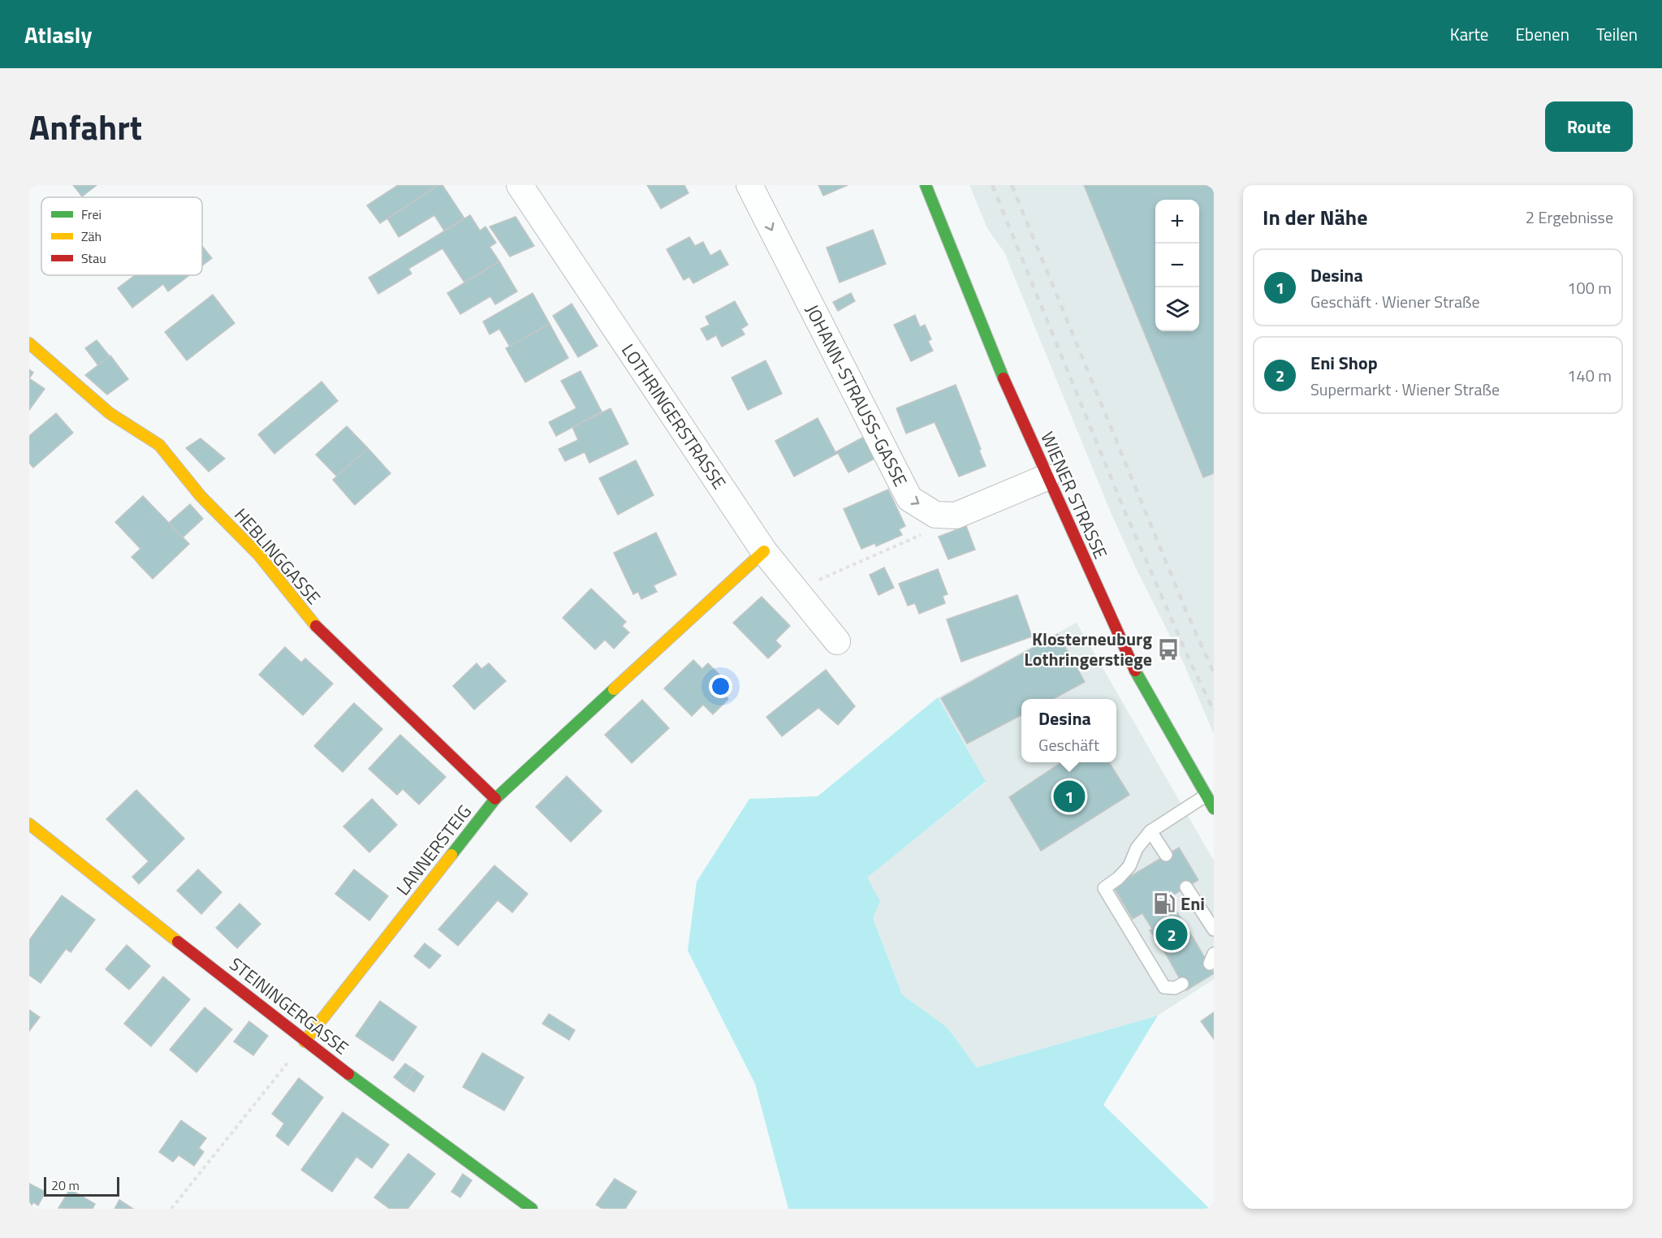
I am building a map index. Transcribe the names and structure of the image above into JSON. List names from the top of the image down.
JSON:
{
  "streets": {
    "street": [
      "JOHANN-STRAUSS-GASSE",
      "LOTHRINGERSTRASSE",
      "WIENER STRASSE",
      "HEBLINGGASSE",
      "LANNERSTEIG",
      "STEININGERGASSE"
    ]
  },
  "crossings": [
    ["JOHANN-STRAUSS-GASSE", "WIENER STRASSE"],
    ["LOTHRINGERSTRASSE", "LANNERSTEIG"],
    ["HEBLINGGASSE", "LANNERSTEIG"],
    ["LANNERSTEIG", "STEININGERGASSE"]
  ],
  "one_way": ["JOHANN-STRAUSS-GASSE"],
  "places": {
    "bus stop": ["Klosterneuburg Lothringerstiege"],
    "fuel station": ["Eni"]
  },
  "legend": ["Frei", "Zäh", "Stau"],
  "scale_bar": "20 m",
  "page": {
    "header": "Atlasly",
    "nav": ["Karte", "Ebenen", "Teilen"],
    "title": "Anfahrt",
    "buttons": "Route",
    "heading": ["In der Nähe", "2 Ergebnisse"],
    "map_buttons": ["+", "−"],
    "list": [
      {
        "mark": "1",
        "name": "Desina",
        "note": "Geschäft · Wiener Straße",
        "value": "100 m"
      },
      {
        "mark": "2",
        "name": "Eni Shop",
        "note": "Supermarkt · Wiener Straße",
        "value": "140 m"
      }
    ],
    "popup": ["Desina", "Geschäft"],
    "pins": ["1", "2"],
    "scale": "20 m"
  }
}
